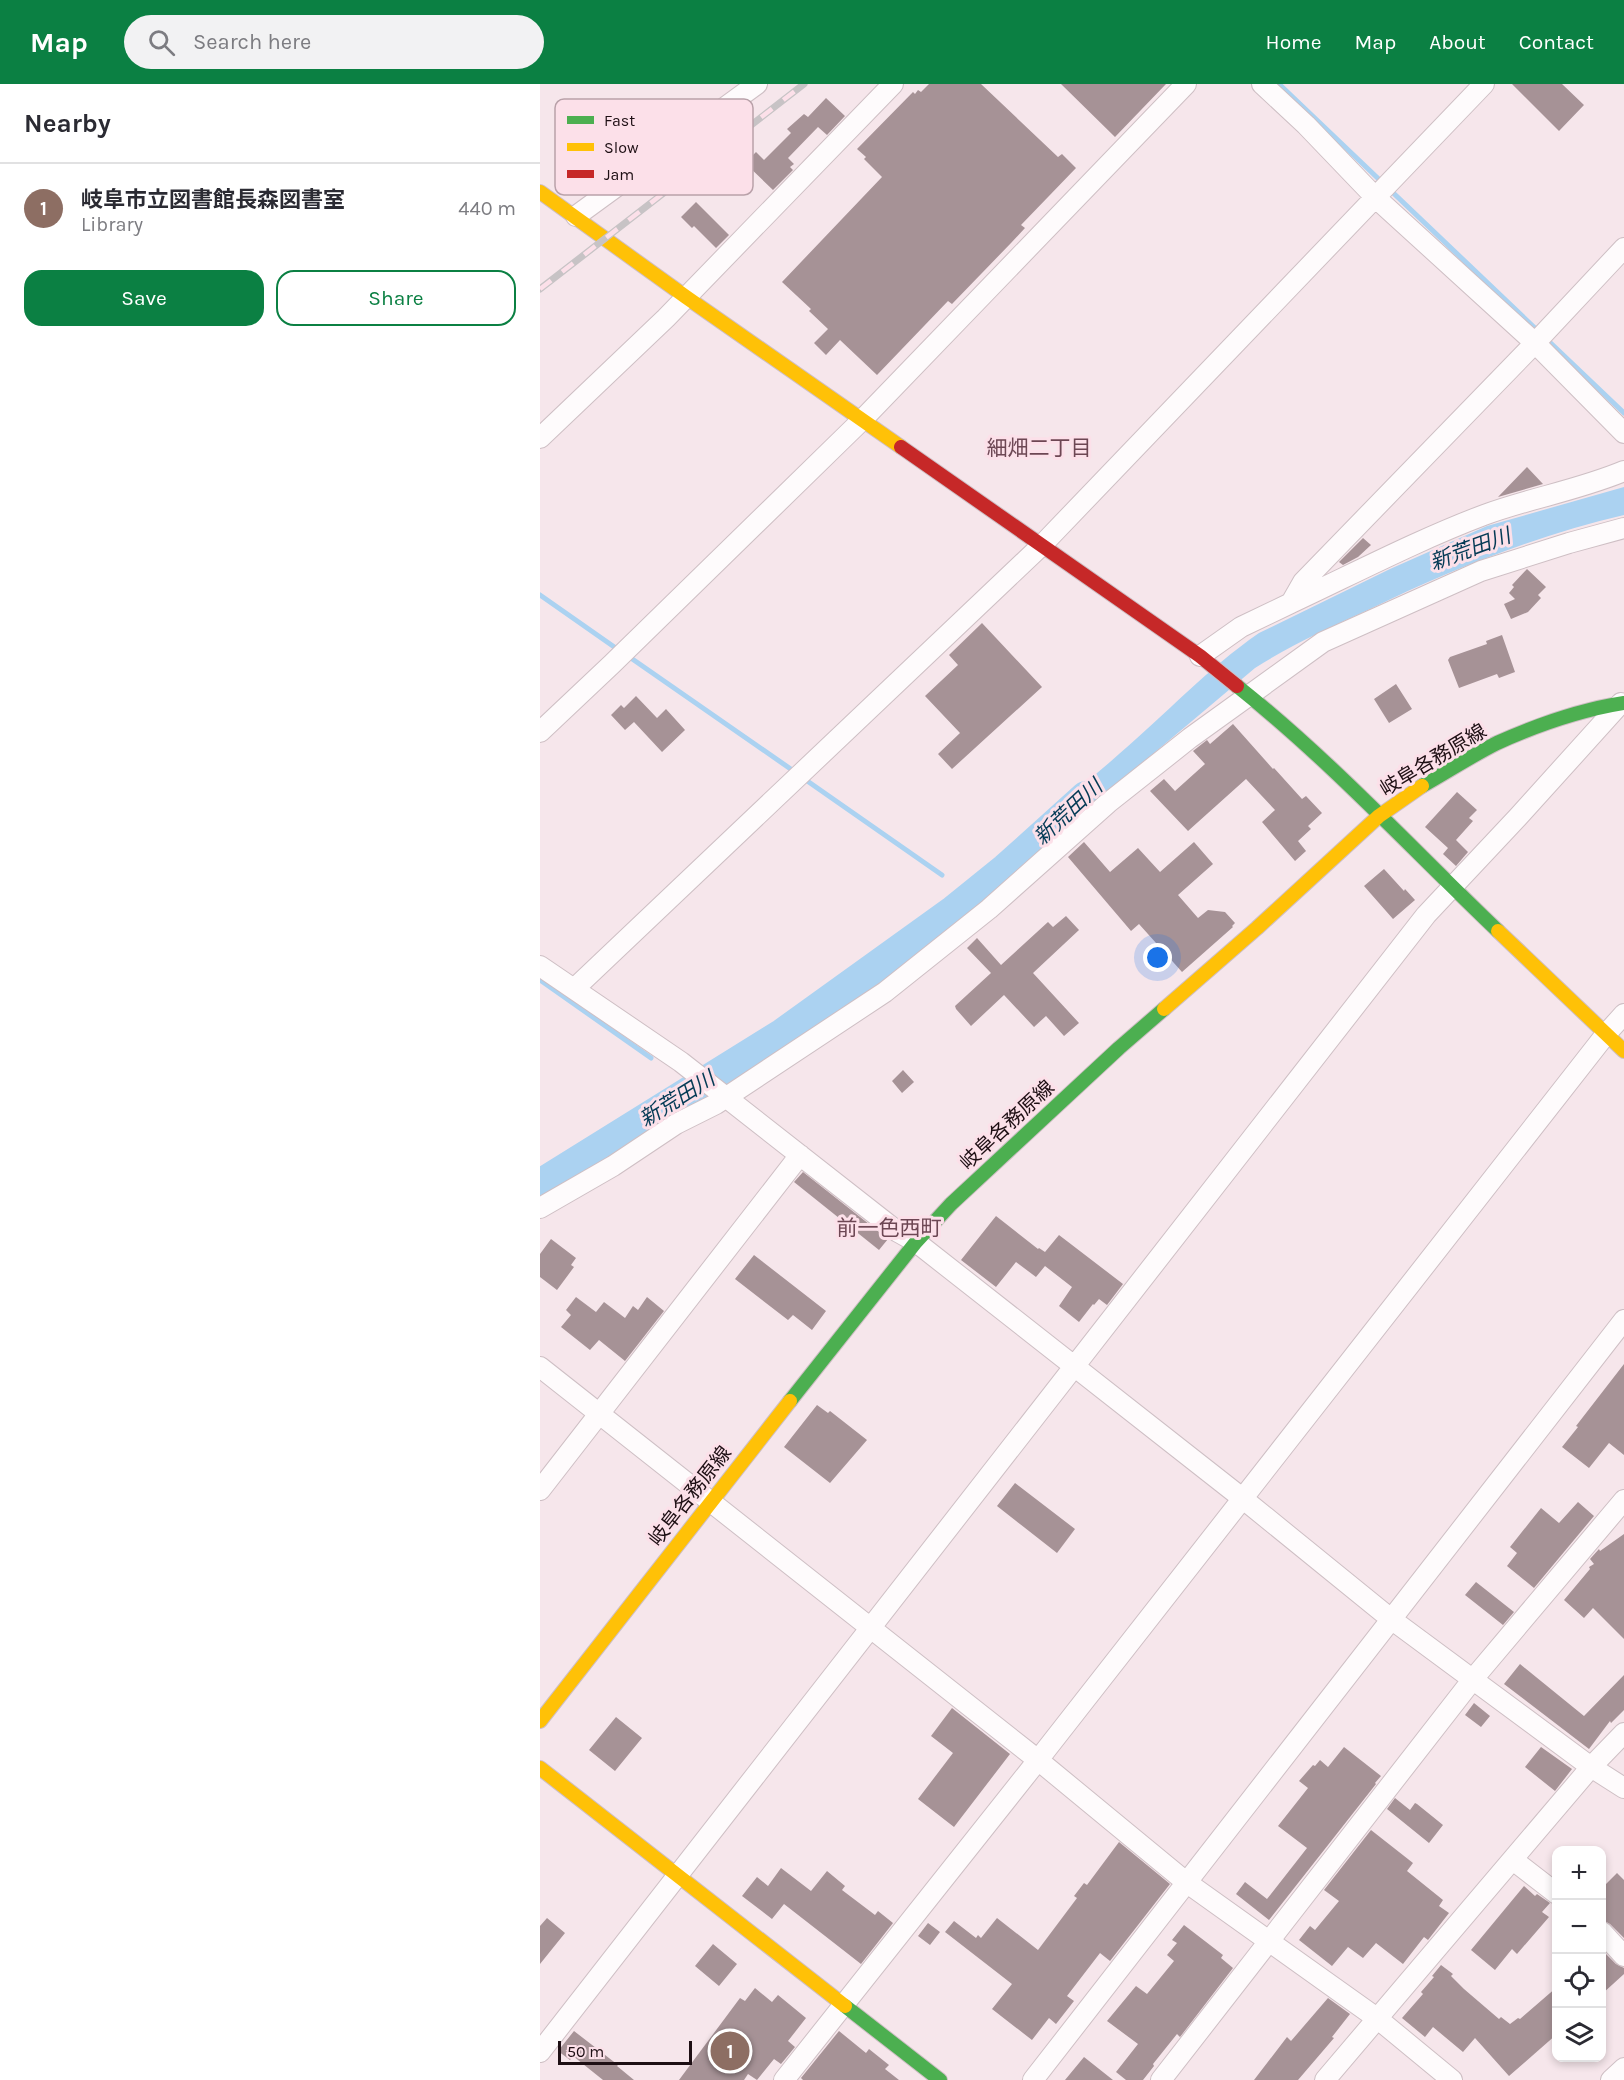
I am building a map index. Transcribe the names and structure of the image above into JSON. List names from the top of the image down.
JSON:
{
  "streets": {
    "street": ["岐阜各務原線"]
  },
  "districts": ["細畑二丁目", "前一色西町"],
  "water": ["新荒田川"],
  "legend": ["Fast", "Slow", "Jam"],
  "scale_bar": "50 m",
  "page": {
    "header": "Map",
    "search": "Search here",
    "nav": [
      "Home",
      "Map",
      "About",
      "Contact"
    ],
    "heading": "Nearby",
    "list": [
      {
        "mark": "1",
        "name": "岐阜市立図書館長森図書室",
        "note": "Library",
        "value": "440 m"
      }
    ],
    "buttons": ["Save", "Share"],
    "map_buttons": ["+", "−"],
    "pins": "1",
    "scale": "50 m"
  }
}
